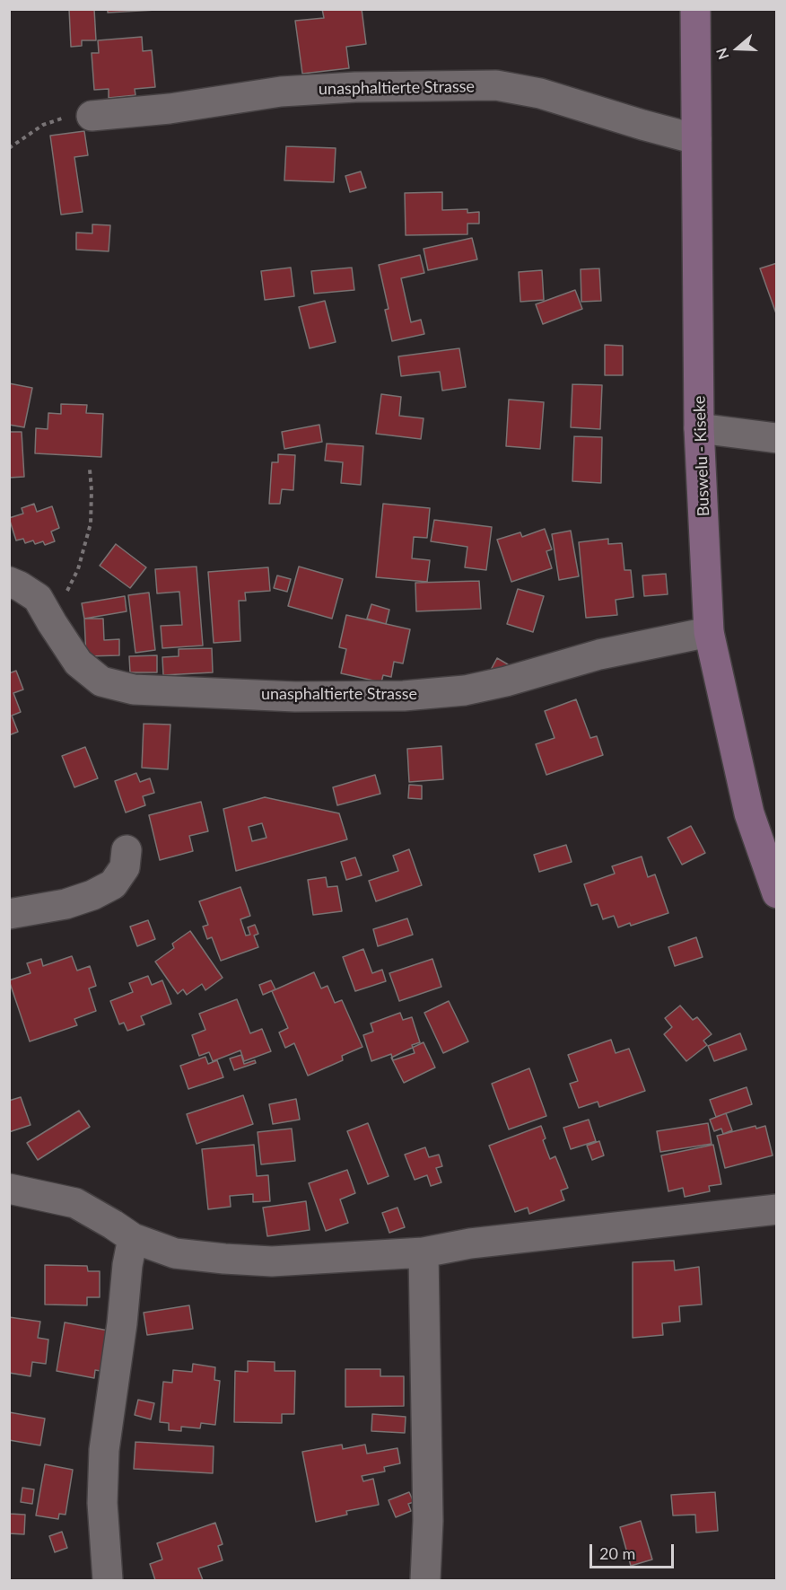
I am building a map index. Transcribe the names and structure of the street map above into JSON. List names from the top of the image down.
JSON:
{
  "streets": {
    "main road": ["Buswelu - Kiseke"],
    "street": ["unasphaltierte Strasse"]
  },
  "crossings": [
    ["unasphaltierte Strasse", "Buswelu - Kiseke"]
  ],
  "scale_bar": "20 m",
  "north": "left"
}
